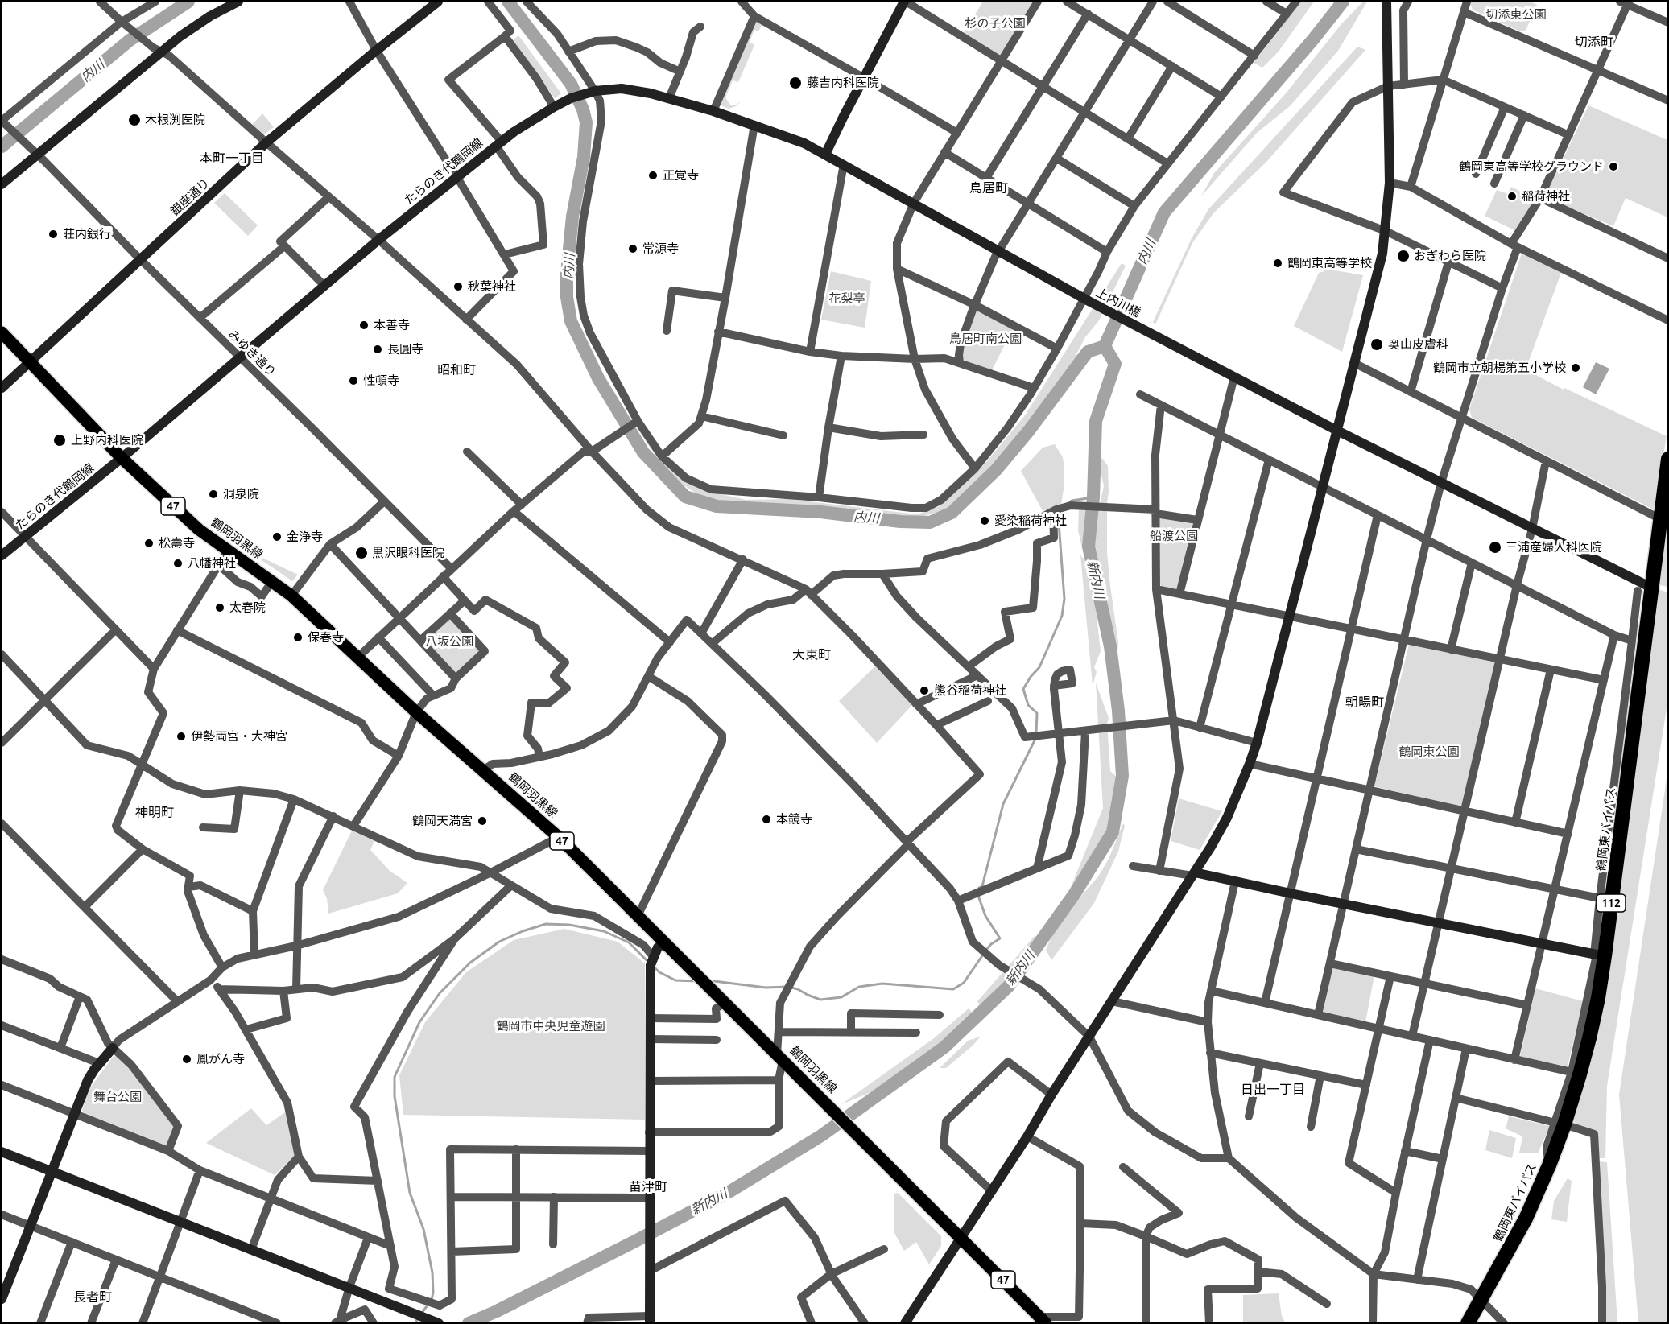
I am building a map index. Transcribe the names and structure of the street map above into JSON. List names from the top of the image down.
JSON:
{
  "streets": {
    "highway": ["鶴岡東バイパス", "112"],
    "main road": ["47", "鶴岡羽黒線"],
    "street": [
      "たらのき代鶴岡線",
      "銀座通り",
      "上内川橋",
      "みゆき通り"
    ]
  },
  "crossings": [
    ["たらのき代鶴岡線", "上内川橋"],
    ["たらのき代鶴岡線", "みゆき通り"],
    ["たらのき代鶴岡線", "鶴岡羽黒線"],
    ["銀座通り", "みゆき通り"],
    ["銀座通り", "鶴岡羽黒線"],
    ["上内川橋", "鶴岡東バイパス"]
  ],
  "districts": [
    "切添町",
    "本町一丁目",
    "鳥居町",
    "昭和町",
    "大東町",
    "朝暘町",
    "神明町",
    "日出一丁目",
    "苗津町",
    "長者町"
  ],
  "water": ["内川", "新内川"],
  "parks": [
    "切添東公園",
    "杉の子公園",
    "花梨亭",
    "鳥居町南公園",
    "船渡公園",
    "八坂公園",
    "鶴岡東公園",
    "鶴岡市中央児童遊園",
    "舞台公園"
  ],
  "places": [
    "藤吉内科医院",
    "木根渕医院",
    "鶴岡東高等学校グラウンド",
    "正覚寺",
    "稲荷神社",
    "荘内銀行",
    "常源寺",
    "おぎわら医院",
    "鶴岡東高等学校",
    "秋葉神社",
    "本善寺",
    "奥山皮膚科",
    "長圓寺",
    "鶴岡市立朝楊第五小学校",
    "性頓寺",
    "上野内科医院",
    "洞泉院",
    "愛染稲荷神社",
    "金浄寺",
    "松壽寺",
    "三浦産婦人科医院",
    "黒沢眼科医院",
    "八幡神社",
    "太春院",
    "保春寺",
    "熊谷稲荷神社",
    "伊勢両宮・大神宮",
    "本鏡寺",
    "鶴岡天満宮",
    "鳳がん寺"
  ]
}
